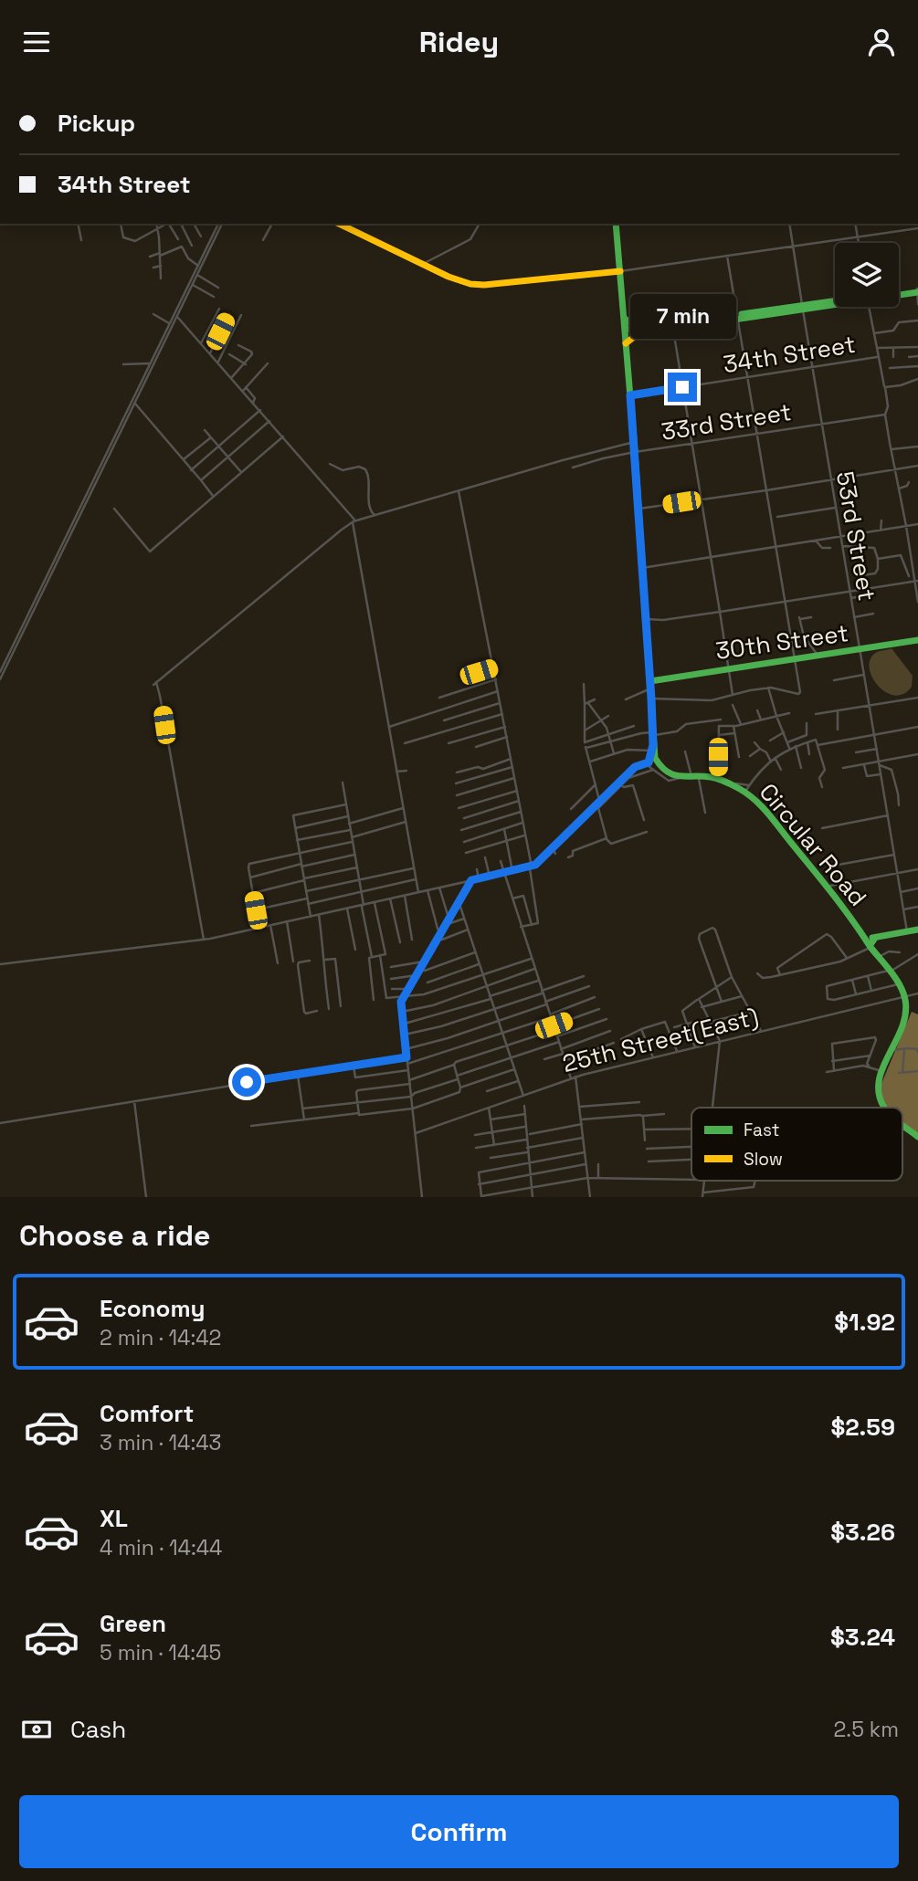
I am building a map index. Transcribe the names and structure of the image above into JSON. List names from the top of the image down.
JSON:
{
  "streets": {
    "main road": ["30th Street", "Circular Road"],
    "street": [
      "34th Street",
      "33rd Street",
      "53rd Street",
      "25th Street(East)"
    ]
  },
  "crossings": [
    ["34th Street", "53rd Street"],
    ["33rd Street", "53rd Street"],
    ["53rd Street", "30th Street"],
    ["Circular Road", "25th Street(East)"]
  ],
  "legend": ["Fast", "Slow"],
  "page": {
    "header": "Ridey",
    "banner": ["Pickup", "34th Street"],
    "bubble": "7 min",
    "heading": "Choose a ride",
    "list": [
      {
        "name": "Economy",
        "note": "2 min · 14:42",
        "value": "$1.92"
      },
      {
        "name": "Comfort",
        "note": "3 min · 14:43",
        "value": "$2.59"
      },
      {
        "name": "XL",
        "note": "4 min · 14:44",
        "value": "$3.26"
      },
      {
        "name": "Green",
        "note": "5 min · 14:45",
        "value": "$3.24"
      }
    ],
    "pay": ["Cash", "2.5 km"],
    "buttons": "Confirm"
  }
}
